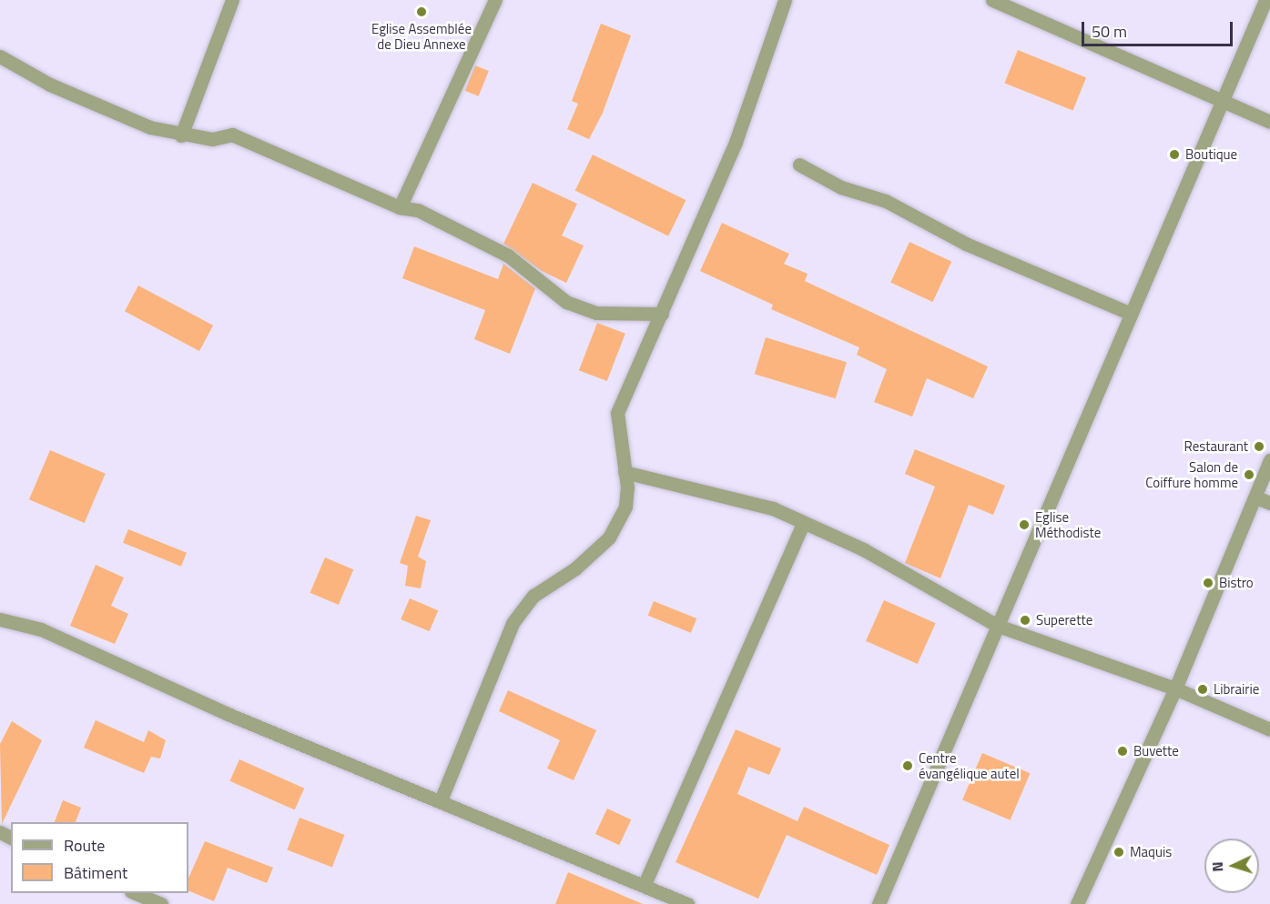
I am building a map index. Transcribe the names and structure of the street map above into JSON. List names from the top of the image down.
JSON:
{
  "places": [
    "Eglise Assemblée de Dieu Annexe",
    "Boutique",
    "Restaurant",
    "Salon de Coiffure homme",
    "Eglise Méthodiste",
    "Bistro",
    "Superette",
    "Librairie",
    "Buvette",
    "Centre évangélique autel",
    "Maquis"
  ],
  "legend": ["Route", "Bâtiment"],
  "scale_bar": "50 m",
  "north": "left"
}
